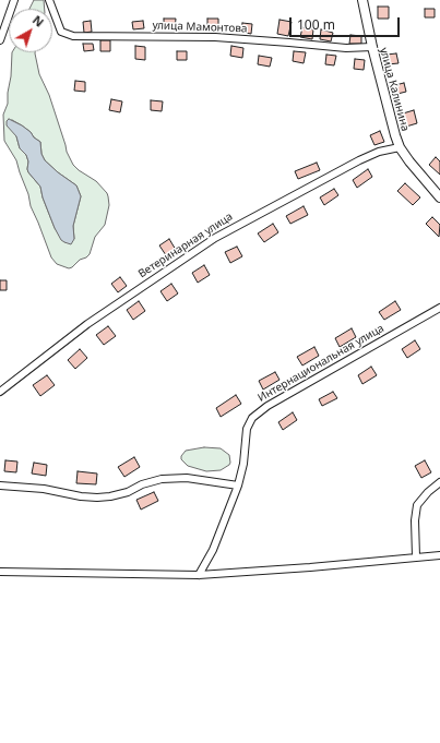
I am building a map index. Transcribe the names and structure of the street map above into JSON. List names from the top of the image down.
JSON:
{
  "streets": {
    "street": [
      "улица Мамонтова",
      "улица Калинина",
      "Ветеринарная улица",
      "Интернациональная улица"
    ]
  },
  "crossings": [
    ["улица Мамонтова", "улица Калинина"],
    ["улица Калинина", "Ветеринарная улица"]
  ],
  "scale_bar": "100 m",
  "north": "top right"
}
